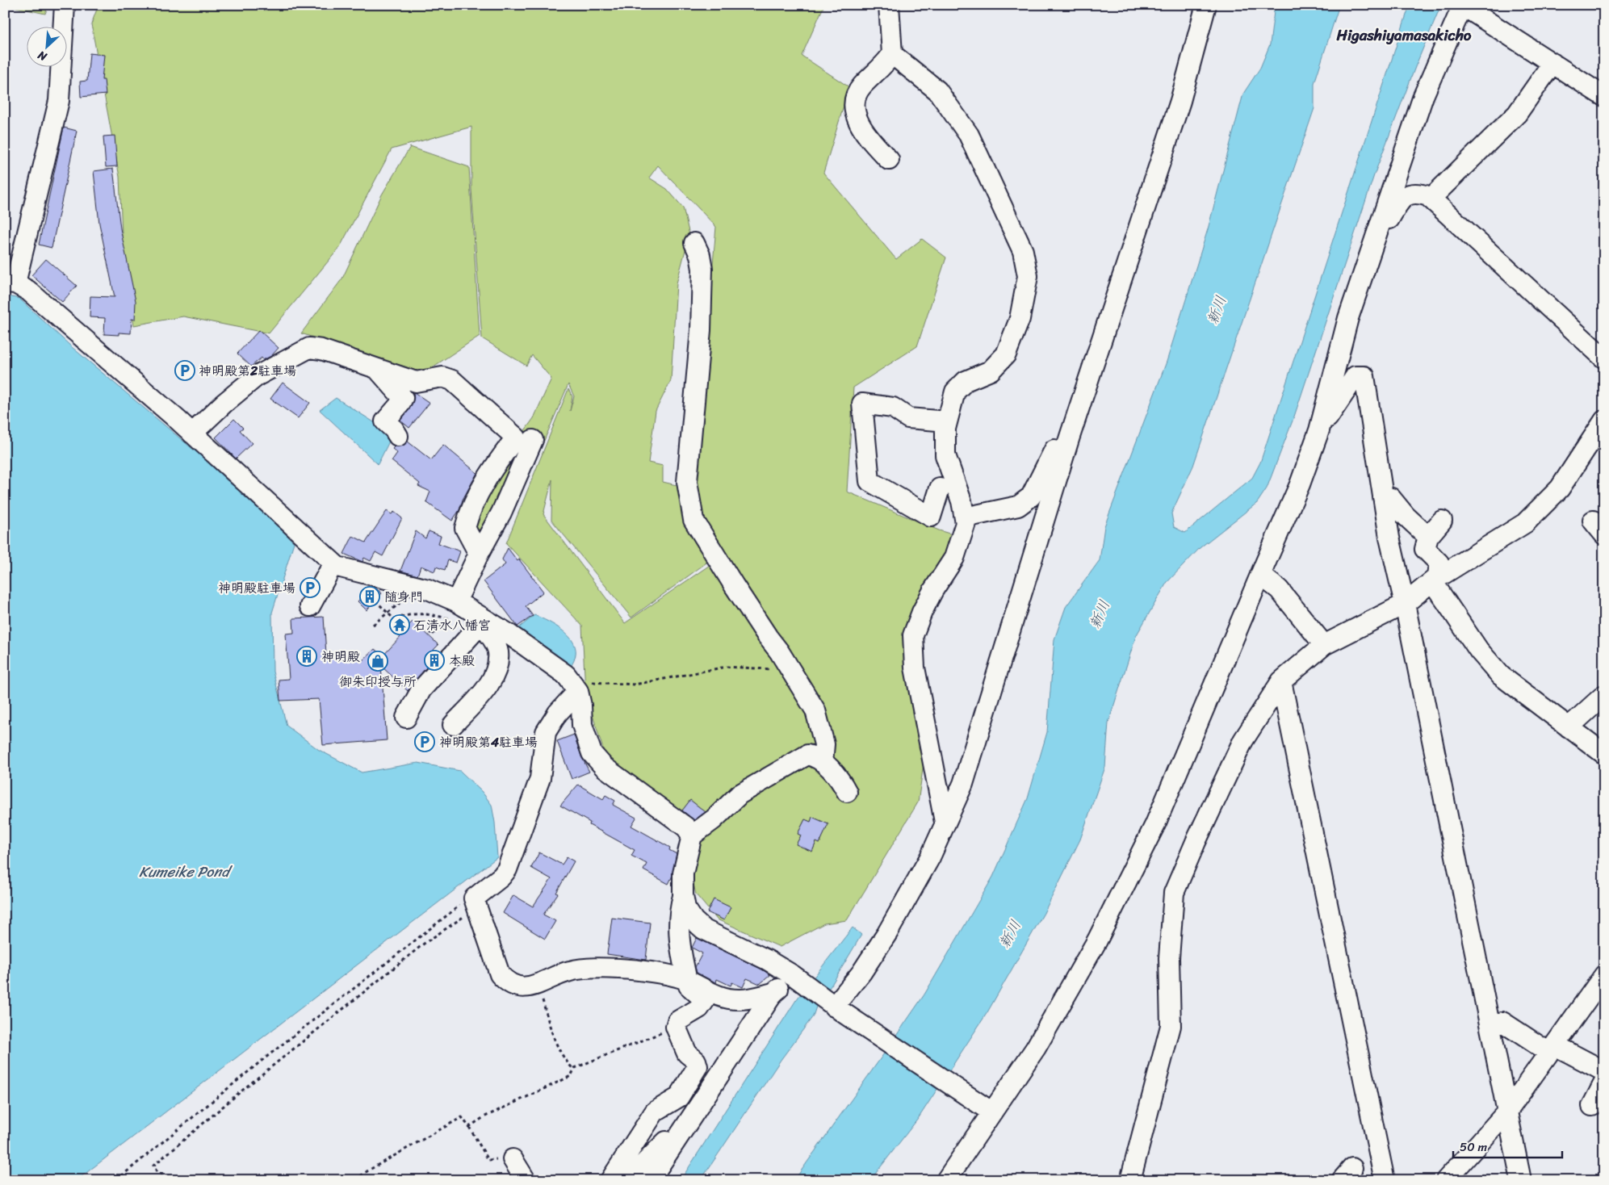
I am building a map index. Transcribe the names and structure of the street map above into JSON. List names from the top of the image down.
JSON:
{
  "districts": ["Higashiyamasakicho"],
  "water": ["新川", "Kumeike Pond"],
  "places": {
    "parking": ["神明殿第2駐車場", "神明殿駐車場", "神明殿第4駐車場"],
    "building": ["随身門", "神明殿", "本殿"],
    "temple": ["石清水八幡宮"],
    "shop": ["御朱印授与所"]
  },
  "scale_bar": "50 m",
  "north": "bottom left"
}
